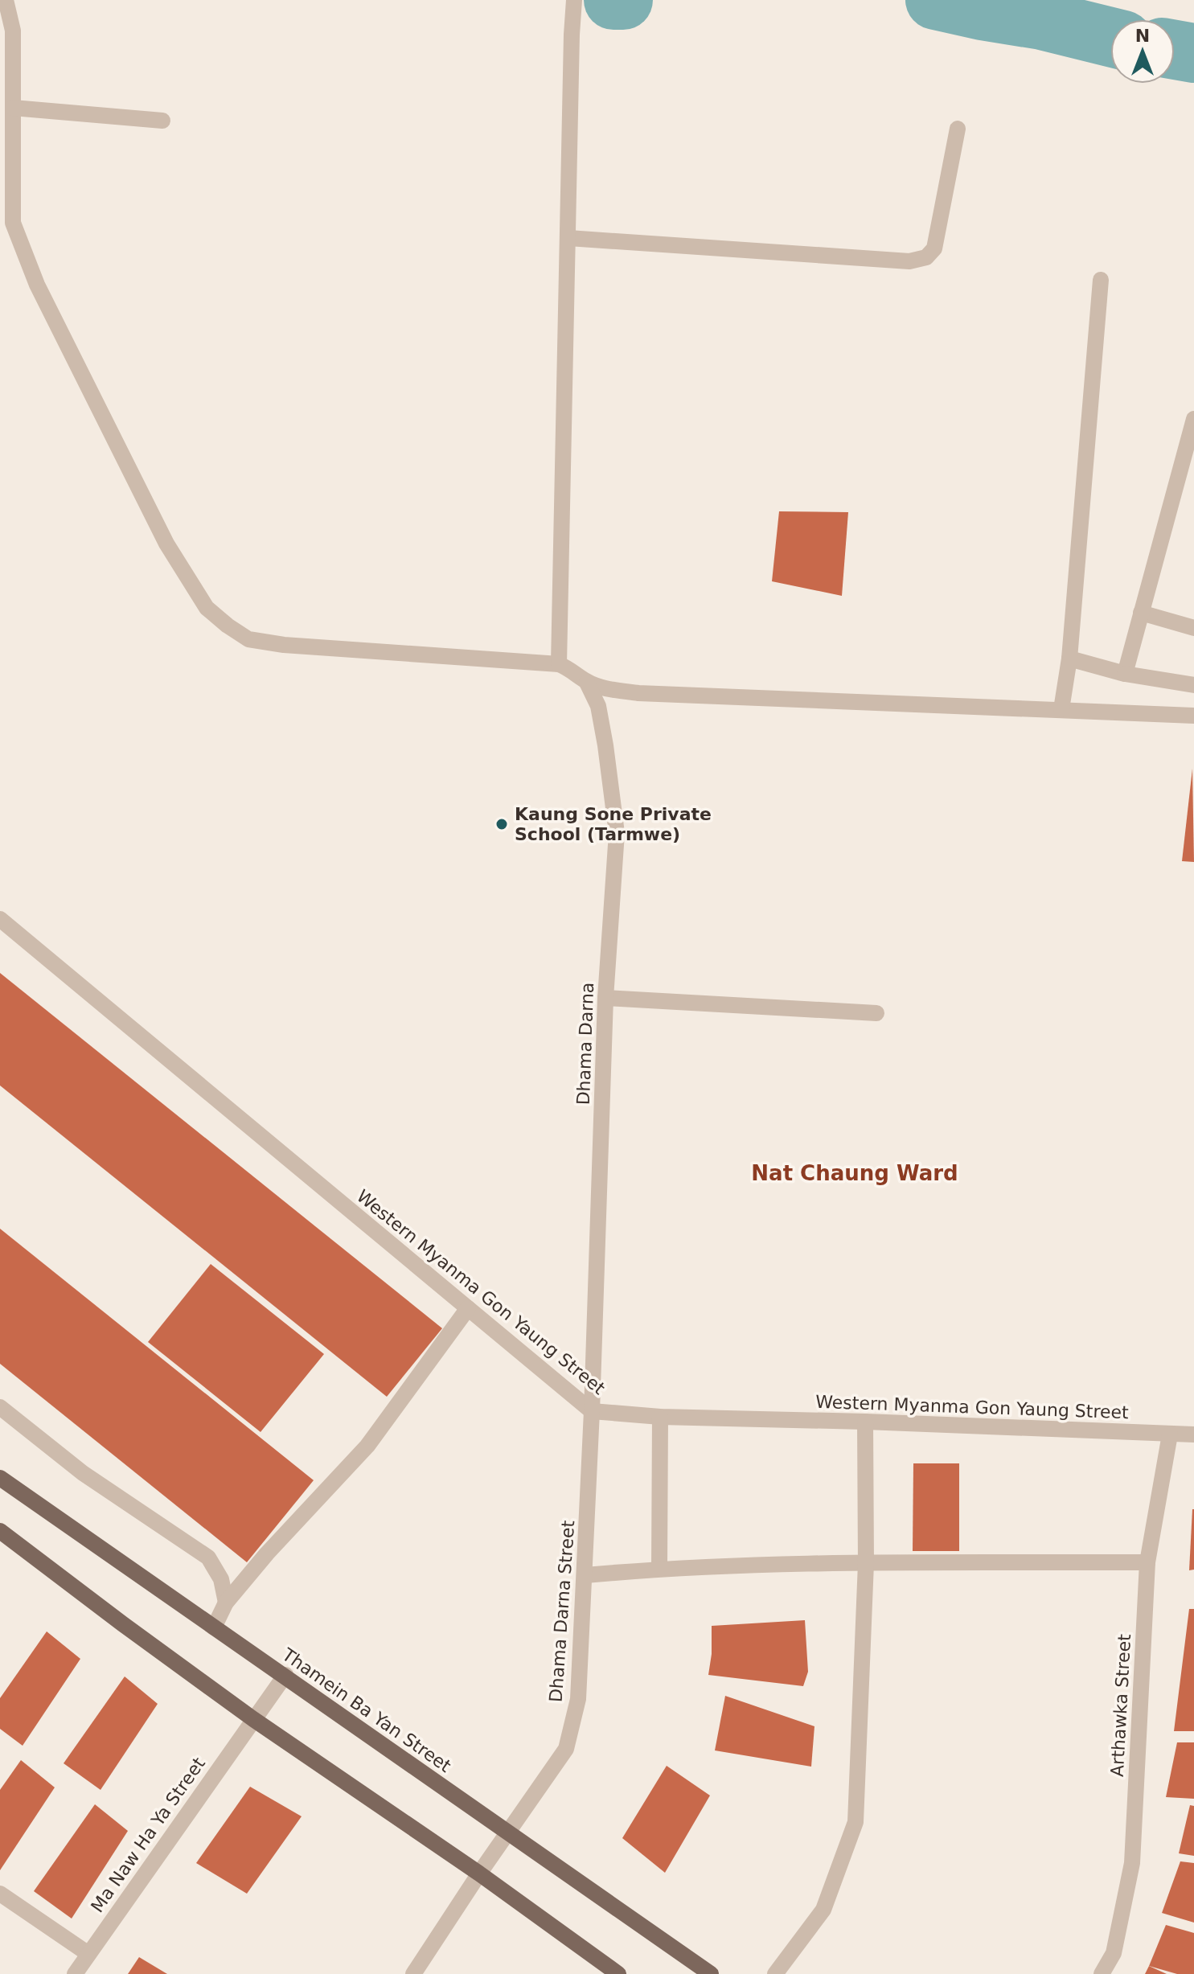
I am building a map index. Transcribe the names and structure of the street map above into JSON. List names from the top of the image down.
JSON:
{
  "streets": {
    "main road": ["Thamein Ba Yan Street"],
    "street": [
      "Dhama Darna",
      "Western Myanma Gon Yaung Street",
      "Dhama Darna Street",
      "Arthawka Street",
      "Ma Naw Ha Ya Street"
    ]
  },
  "crossings": [
    ["Dhama Darna", "Western Myanma Gon Yaung Street"],
    ["Dhama Darna", "Dhama Darna Street"],
    ["Western Myanma Gon Yaung Street", "Dhama Darna Street"],
    ["Western Myanma Gon Yaung Street", "Arthawka Street"],
    ["Dhama Darna Street", "Thamein Ba Yan Street"],
    ["Thamein Ba Yan Street", "Ma Naw Ha Ya Street"]
  ],
  "districts": ["Nat Chaung Ward"],
  "places": ["Kaung Sone Private School (Tarmwe)"],
  "north": "top"
}
